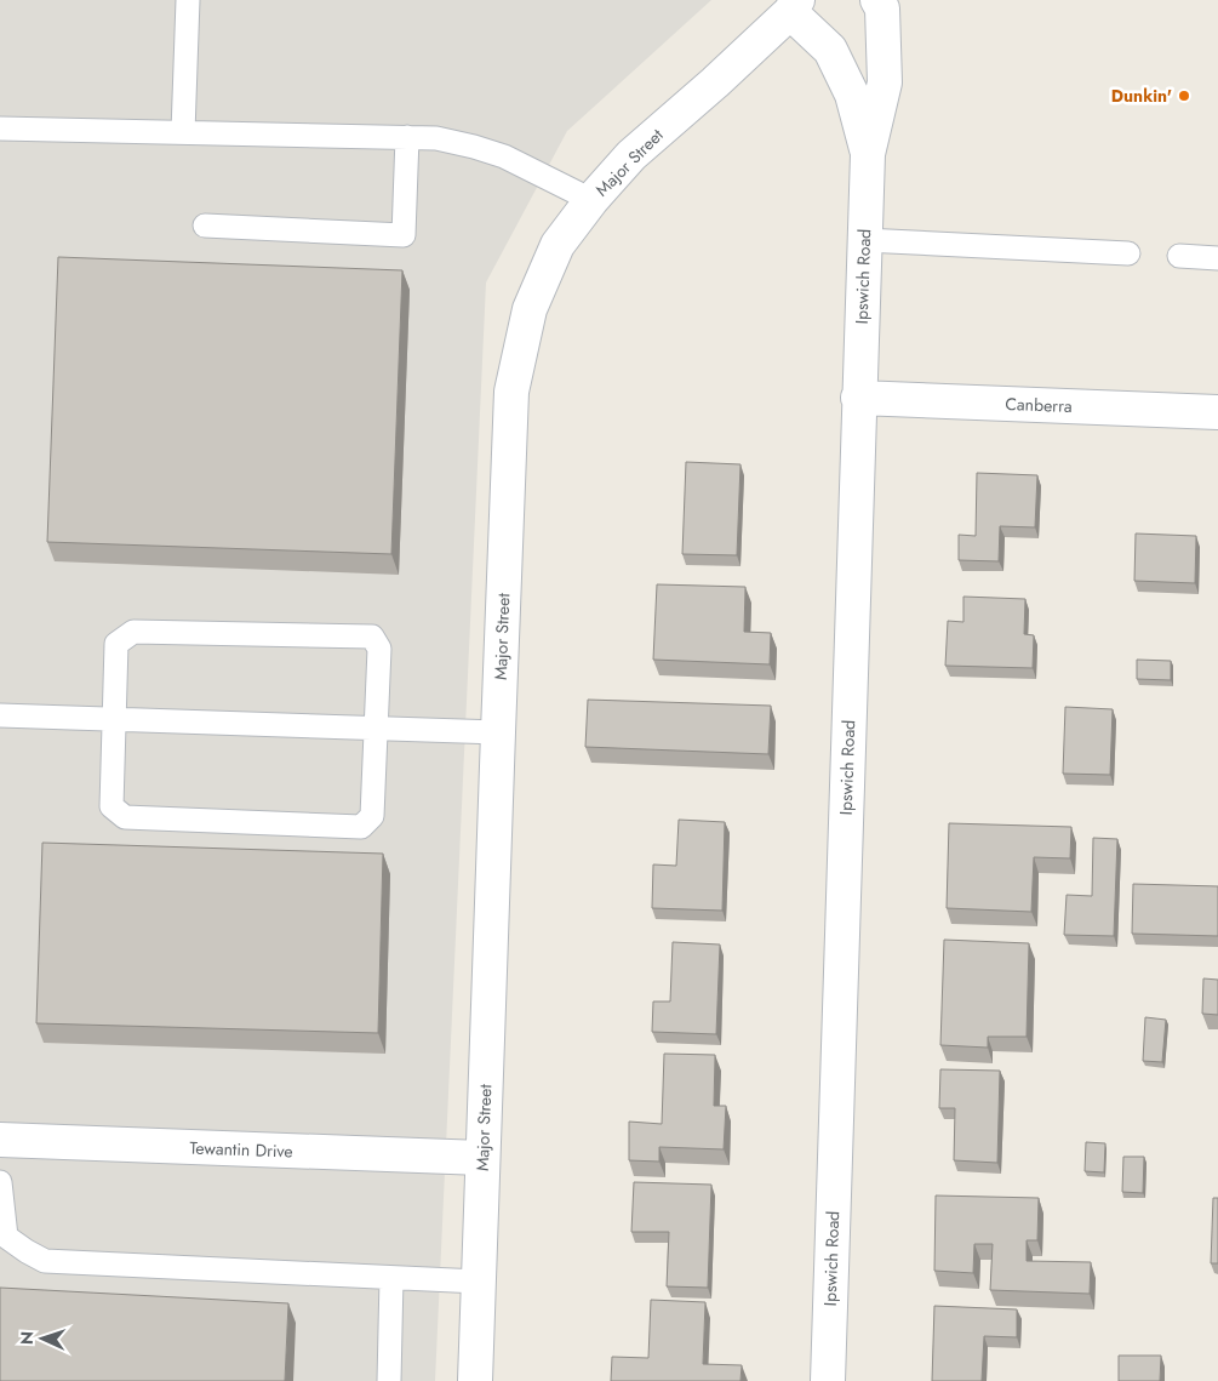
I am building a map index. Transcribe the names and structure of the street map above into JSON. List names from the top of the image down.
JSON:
{
  "streets": {
    "street": [
      "Major Street",
      "Ipswich Road",
      "Canberra",
      "Tewantin Drive"
    ]
  },
  "crossings": [
    ["Major Street", "Ipswich Road"],
    ["Major Street", "Tewantin Drive"],
    ["Ipswich Road", "Canberra"]
  ],
  "places": ["Dunkin'"],
  "north": "left"
}
